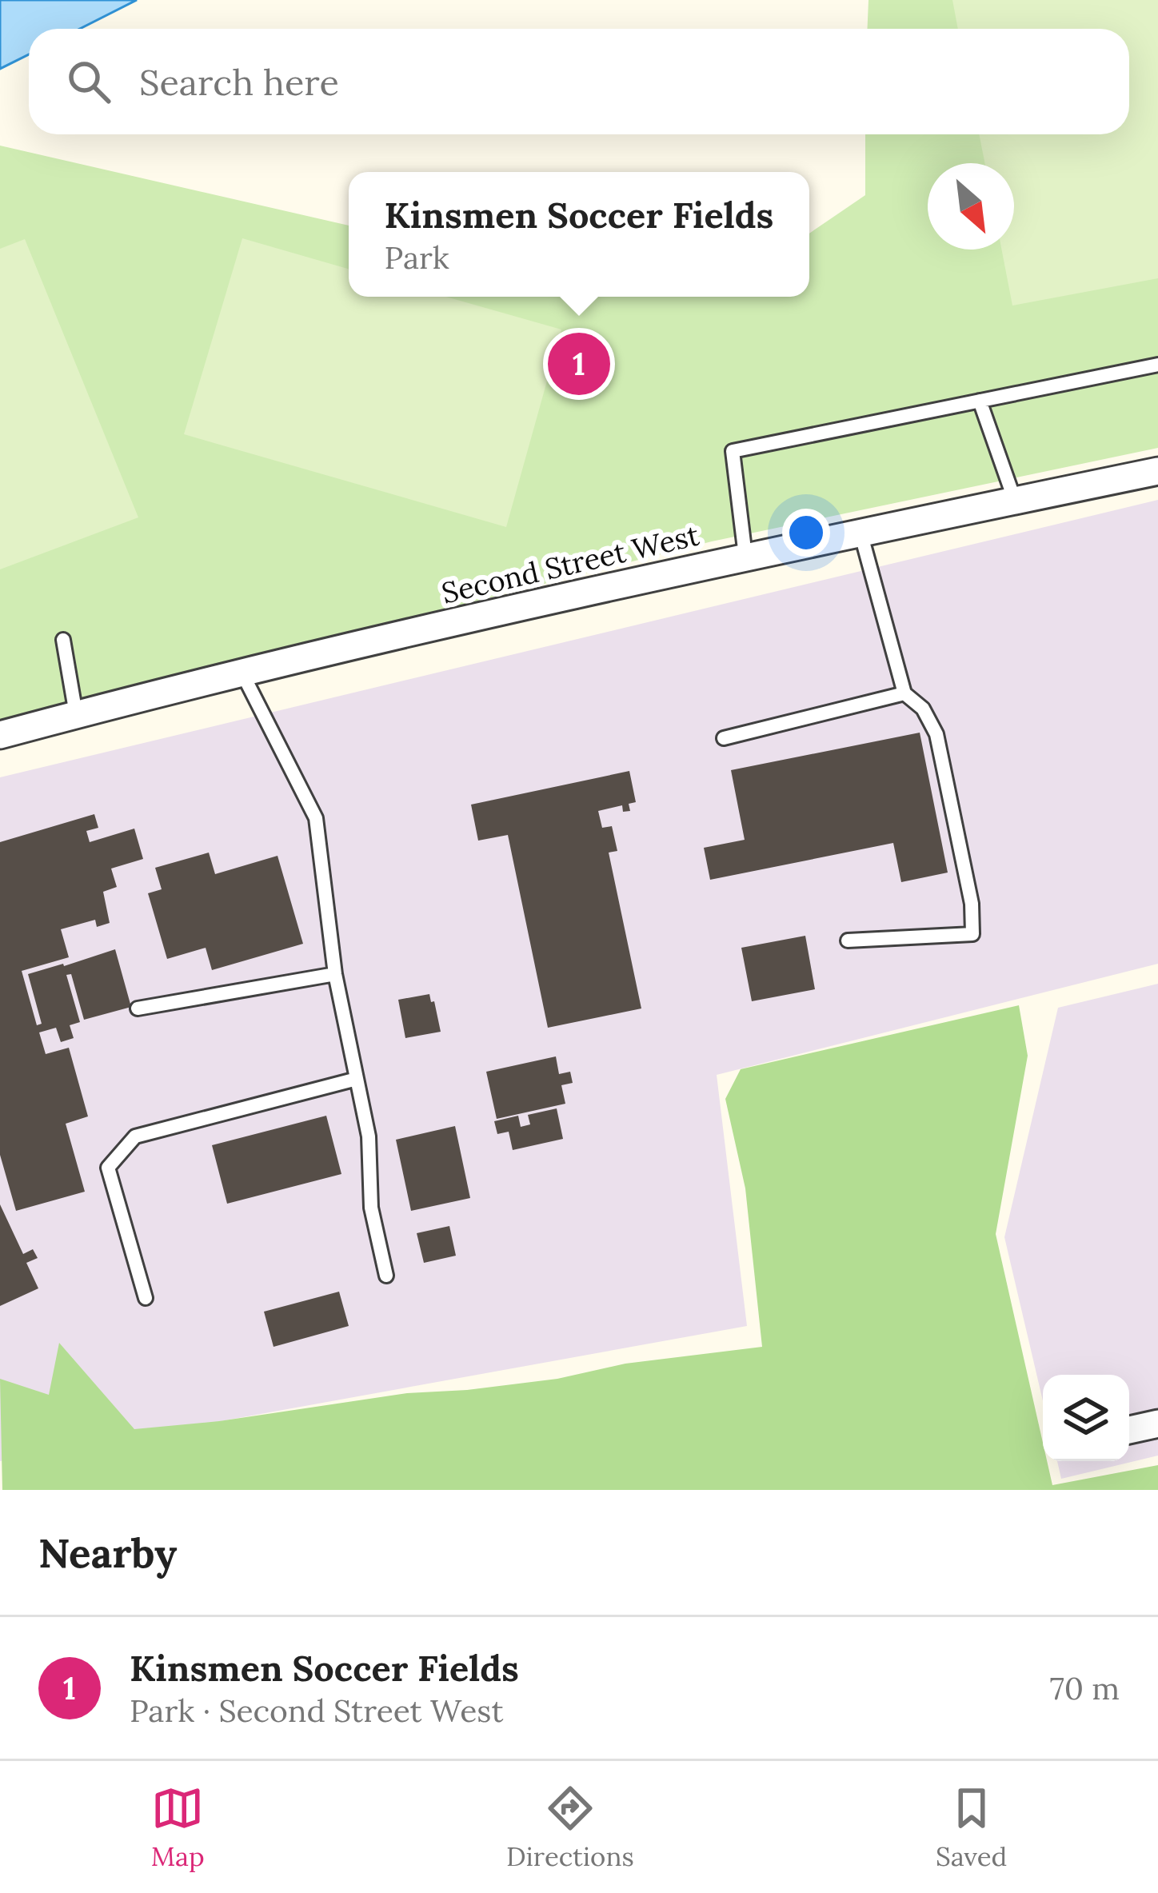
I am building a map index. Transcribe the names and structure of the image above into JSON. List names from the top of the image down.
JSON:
{
  "streets": {
    "street": ["Second Street West"]
  },
  "north": "bottom right",
  "page": {
    "search": "Search here",
    "popup": ["Kinsmen Soccer Fields", "Park"],
    "pins": "1",
    "heading": "Nearby",
    "list": [
      {
        "mark": "1",
        "name": "Kinsmen Soccer Fields",
        "note": "Park · Second Street West",
        "value": "70 m"
      }
    ],
    "nav": ["Map", "Directions", "Saved"]
  }
}
